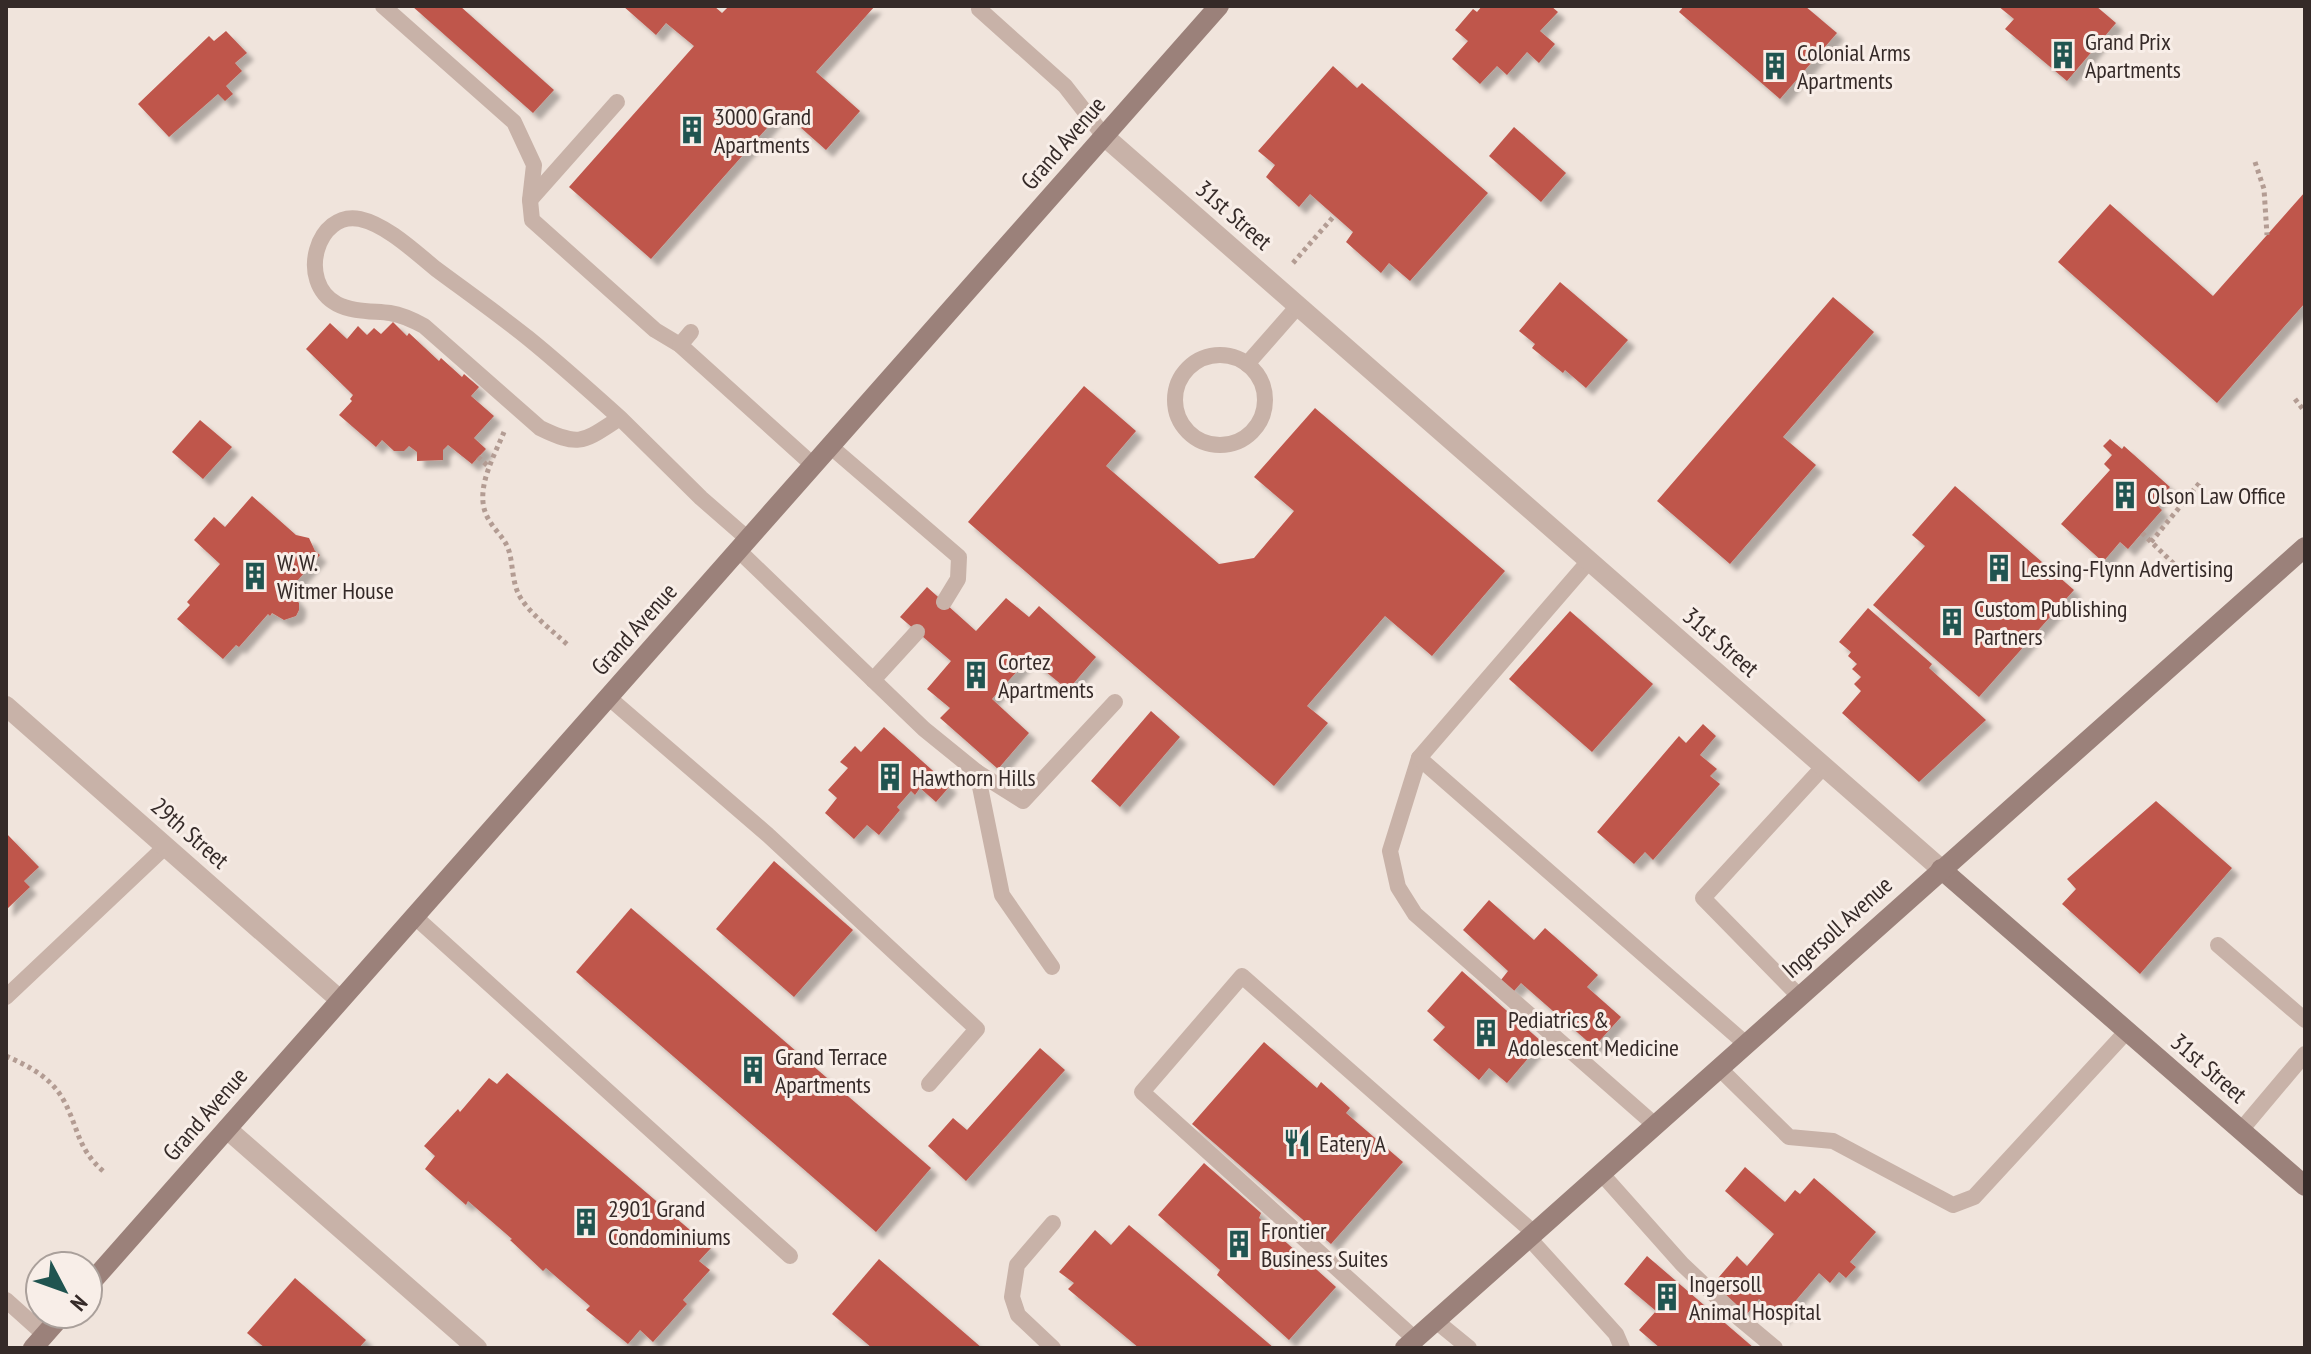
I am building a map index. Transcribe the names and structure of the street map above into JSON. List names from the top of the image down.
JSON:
{
  "streets": {
    "main road": ["Grand Avenue", "31st Street", "Ingersoll Avenue"],
    "street": ["29th Street"]
  },
  "crossings": [
    ["Grand Avenue", "31st Street"],
    ["Grand Avenue", "29th Street"],
    ["31st Street", "Ingersoll Avenue"]
  ],
  "places": {
    "building": [
      "Grand Prix Apartments",
      "Colonial Arms Apartments",
      "3000 Grand Apartments",
      "Olson Law Office",
      "Lessing-Flynn Advertising",
      "W. W. Witmer House",
      "Custom Publishing Partners",
      "Cortez Apartments",
      "Hawthorn Hills",
      "Pediatrics & Adolescent Medicine",
      "Grand Terrace Apartments",
      "2901 Grand Condominiums",
      "Frontier Business Suites",
      "Ingersoll Animal Hospital"
    ],
    "restaurant": ["Eatery A"]
  },
  "north": "bottom right"
}
